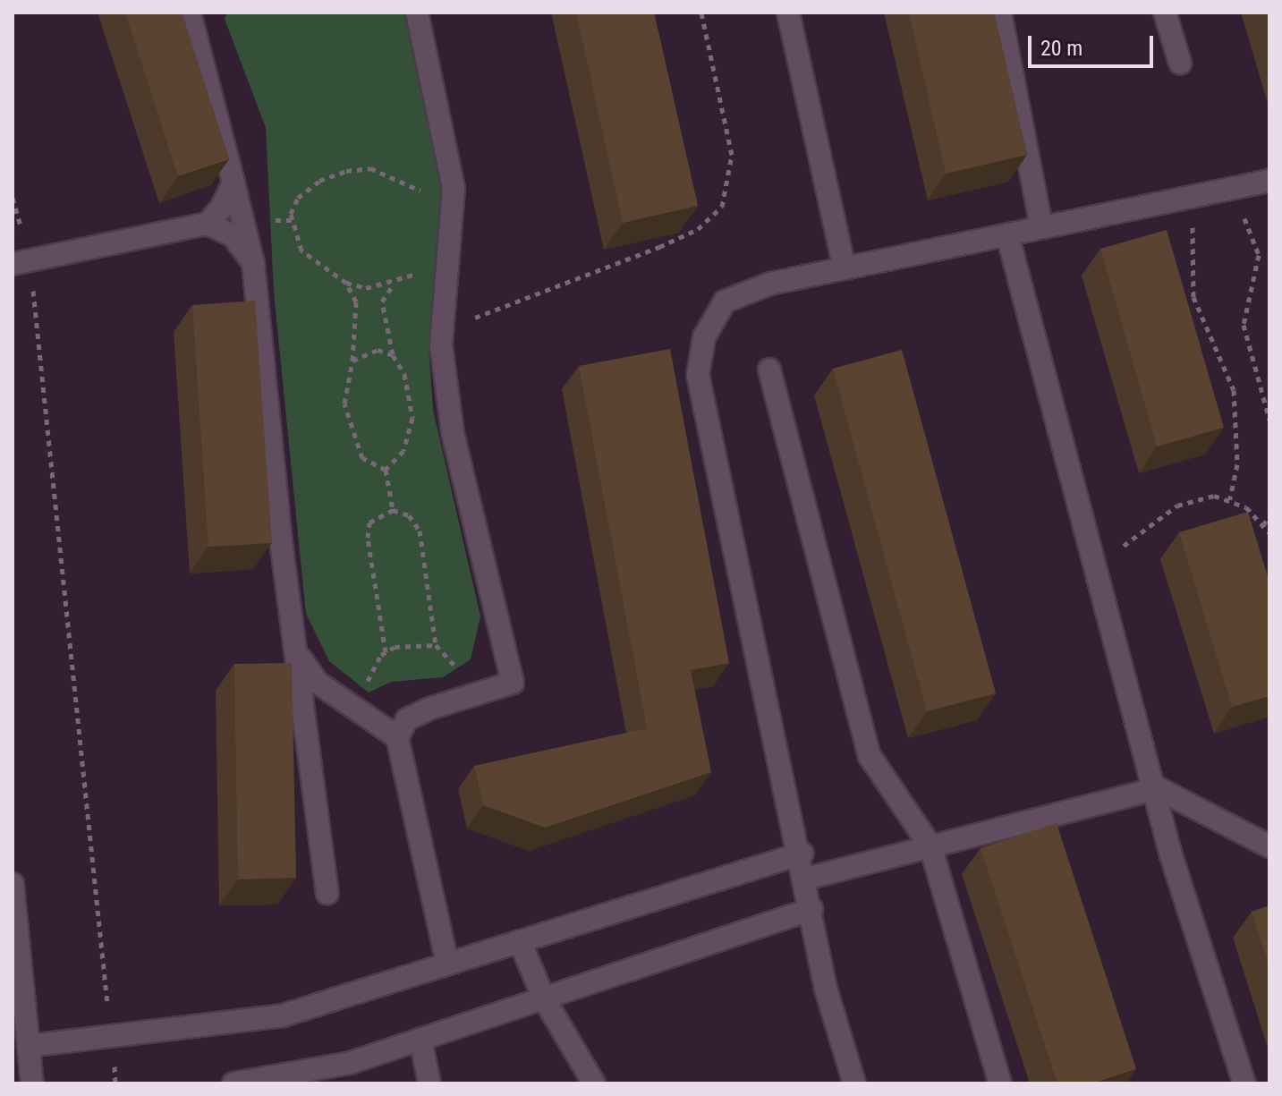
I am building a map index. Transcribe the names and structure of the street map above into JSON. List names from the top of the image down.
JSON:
{
  "scale_bar": "20 m"
}
